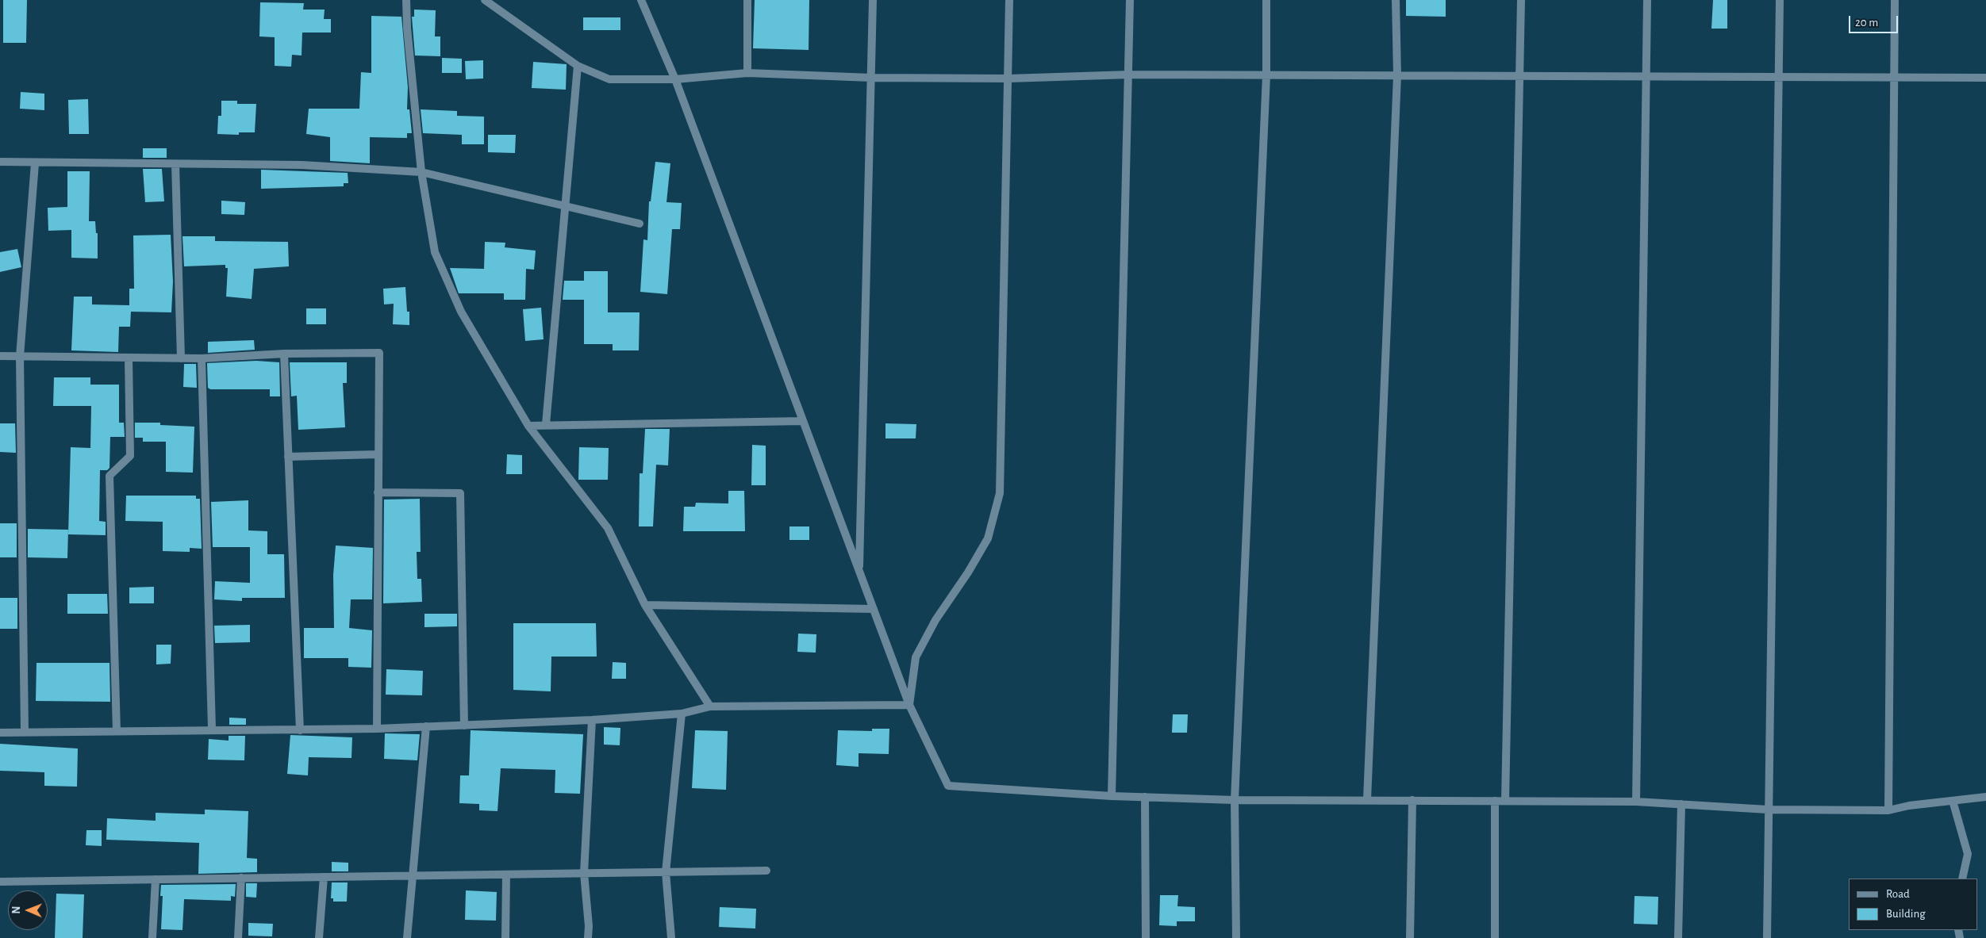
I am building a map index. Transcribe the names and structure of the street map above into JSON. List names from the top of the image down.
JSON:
{
  "legend": ["Road", "Building"],
  "scale_bar": "20 m",
  "north": "left"
}
